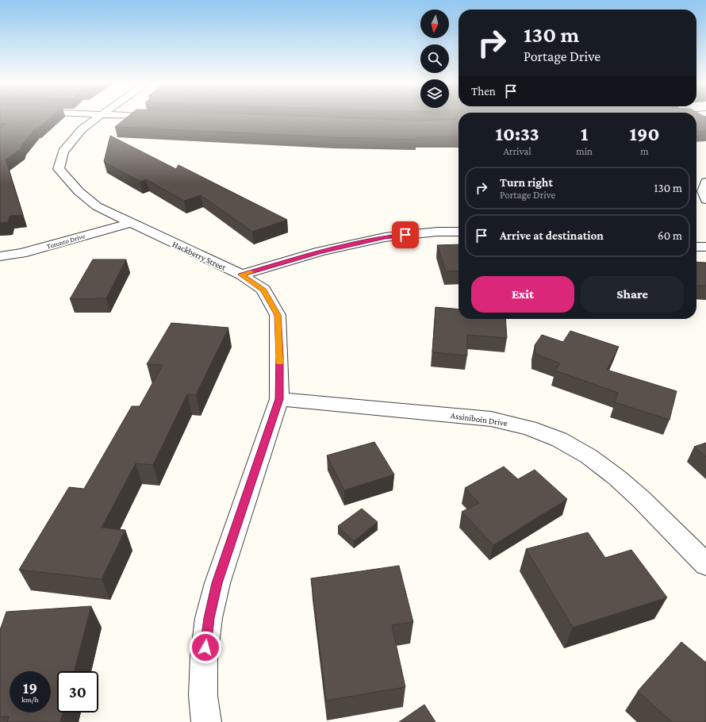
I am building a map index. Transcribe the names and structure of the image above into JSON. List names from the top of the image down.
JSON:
{
  "streets": {
    "street": ["Toronto Drive", "Hackberry Street", "Assiniboin Drive"]
  },
  "crossings": [
    ["Toronto Drive", "Hackberry Street"],
    ["Hackberry Street", "Assiniboin Drive"]
  ],
  "north": "bottom",
  "page": {
    "turn": ["130 m", "Portage Drive"],
    "then": "Then",
    "eta": [
      "10:33",
      "Arrival",
      "1",
      "min",
      "190",
      "m"
    ],
    "list": [
      {
        "name": "Turn right",
        "note": "Portage Drive",
        "value": "130 m"
      },
      {
        "name": "Arrive at destination",
        "value": "60 m"
      }
    ],
    "buttons": ["Exit", "Share"],
    "speed": "19 km/h",
    "limit": "30"
  }
}
